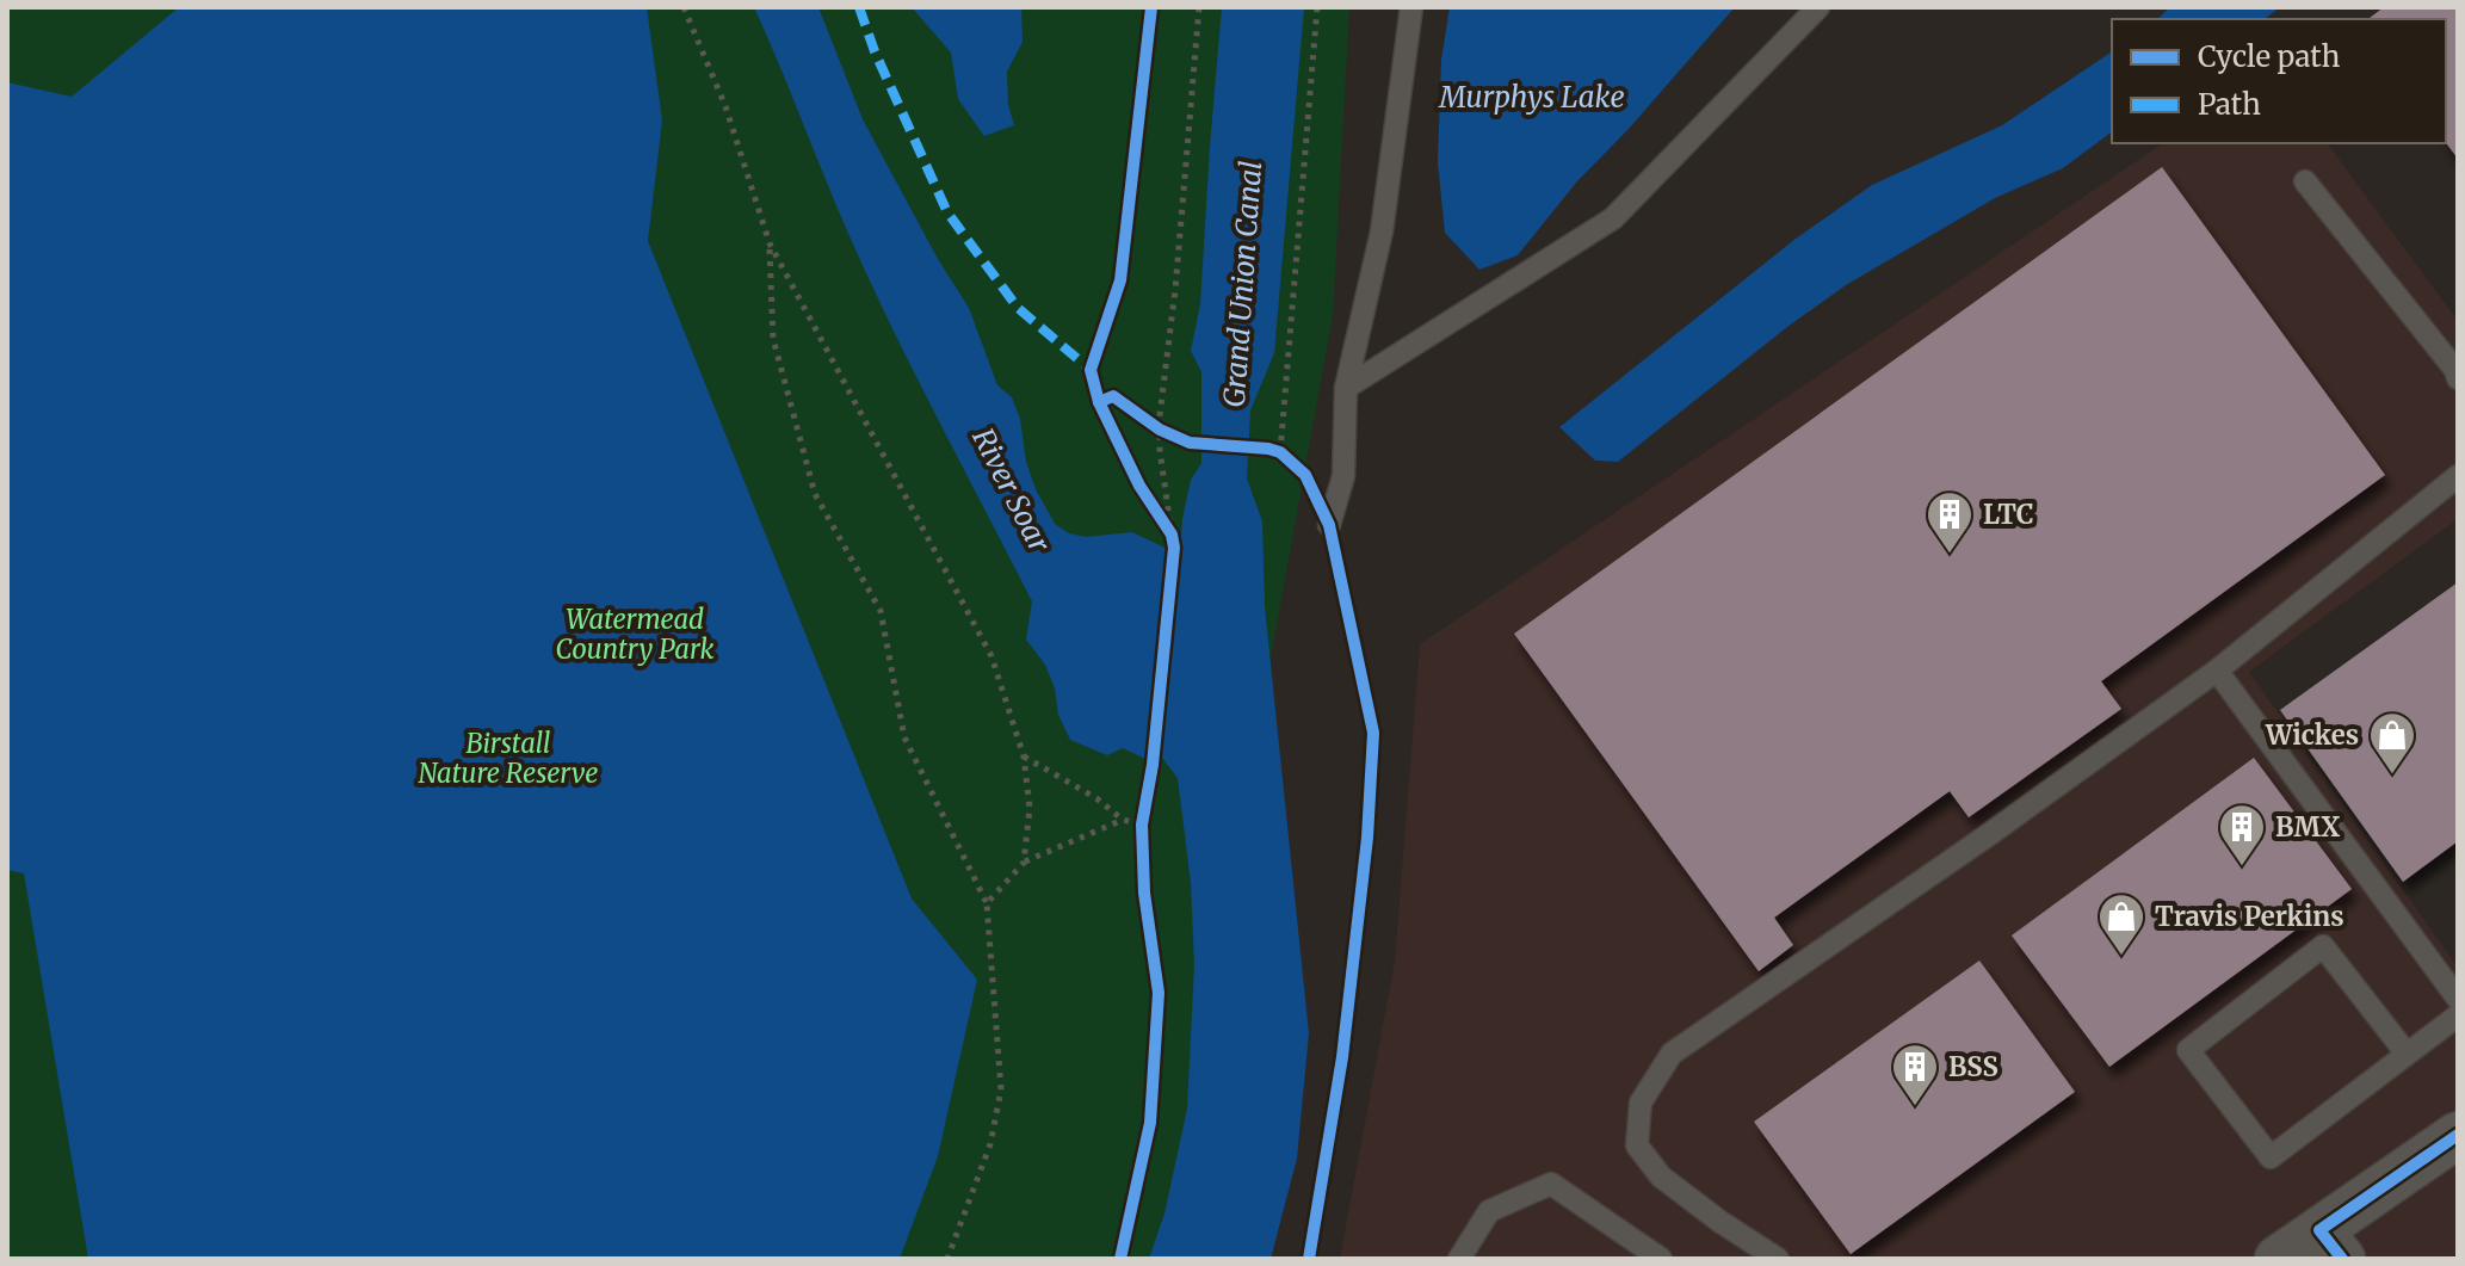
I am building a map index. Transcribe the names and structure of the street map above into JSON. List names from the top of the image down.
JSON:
{
  "water": ["Murphys Lake", "Grand Union Canal", "River Soar"],
  "parks": ["Watermead Country Park", "Birstall Nature Reserve"],
  "places": {
    "building": ["LTC", "BMX", "BSS"],
    "shop": ["Wickes", "Travis Perkins"]
  },
  "legend": ["Cycle path", "Path"]
}
